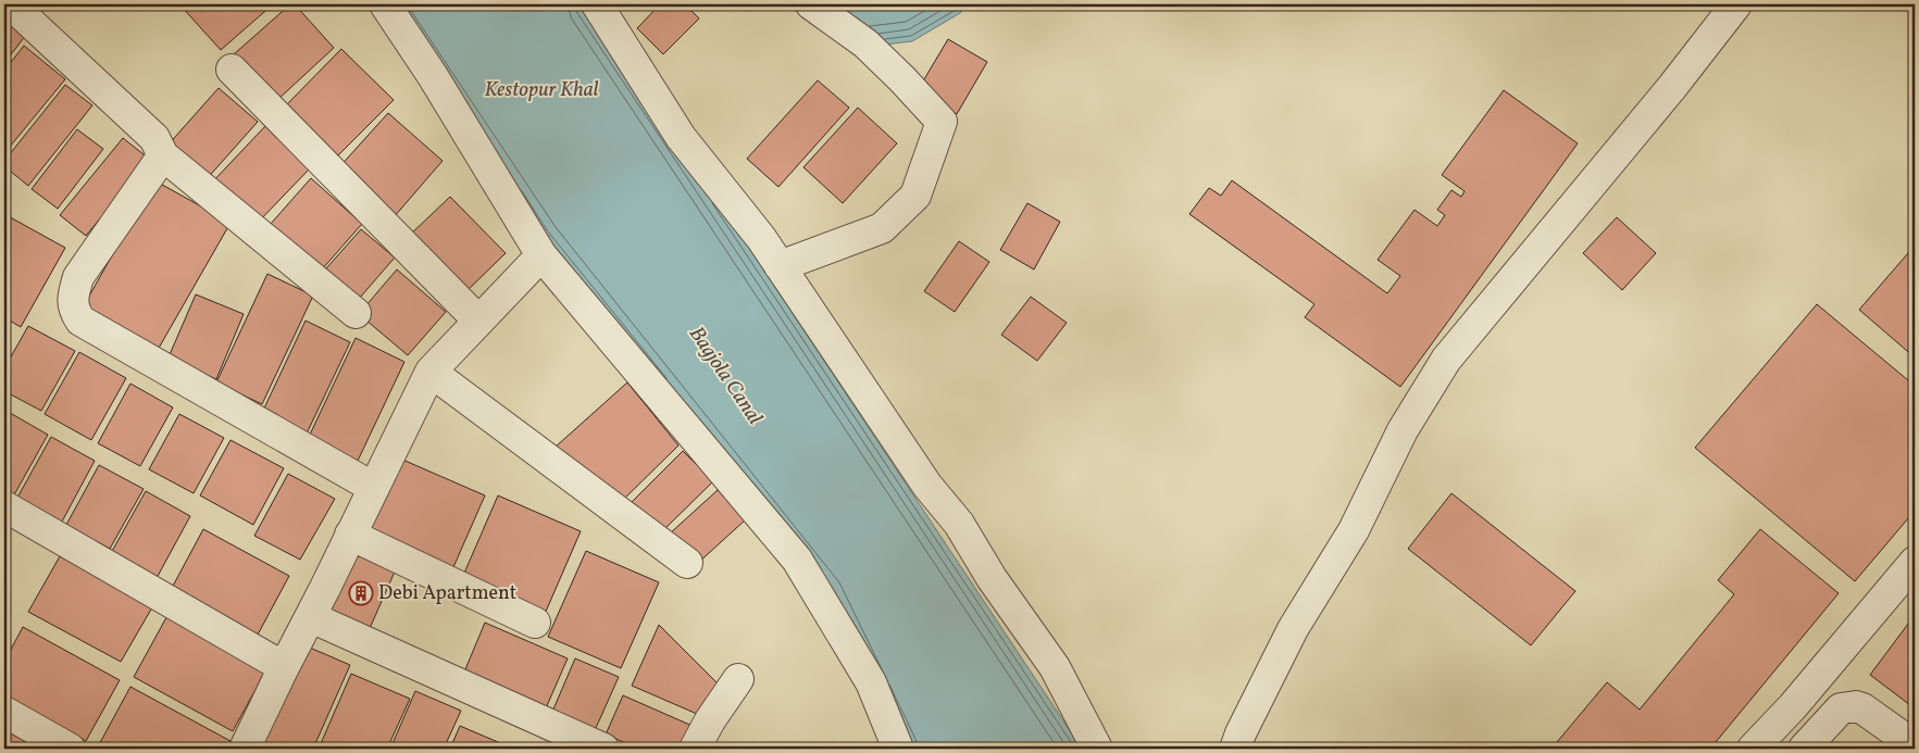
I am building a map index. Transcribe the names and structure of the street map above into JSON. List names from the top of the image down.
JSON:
{
  "water": ["Kestopur Khal", "Bagjola Canal"],
  "places": {
    "building": ["Debi Apartment"]
  }
}
